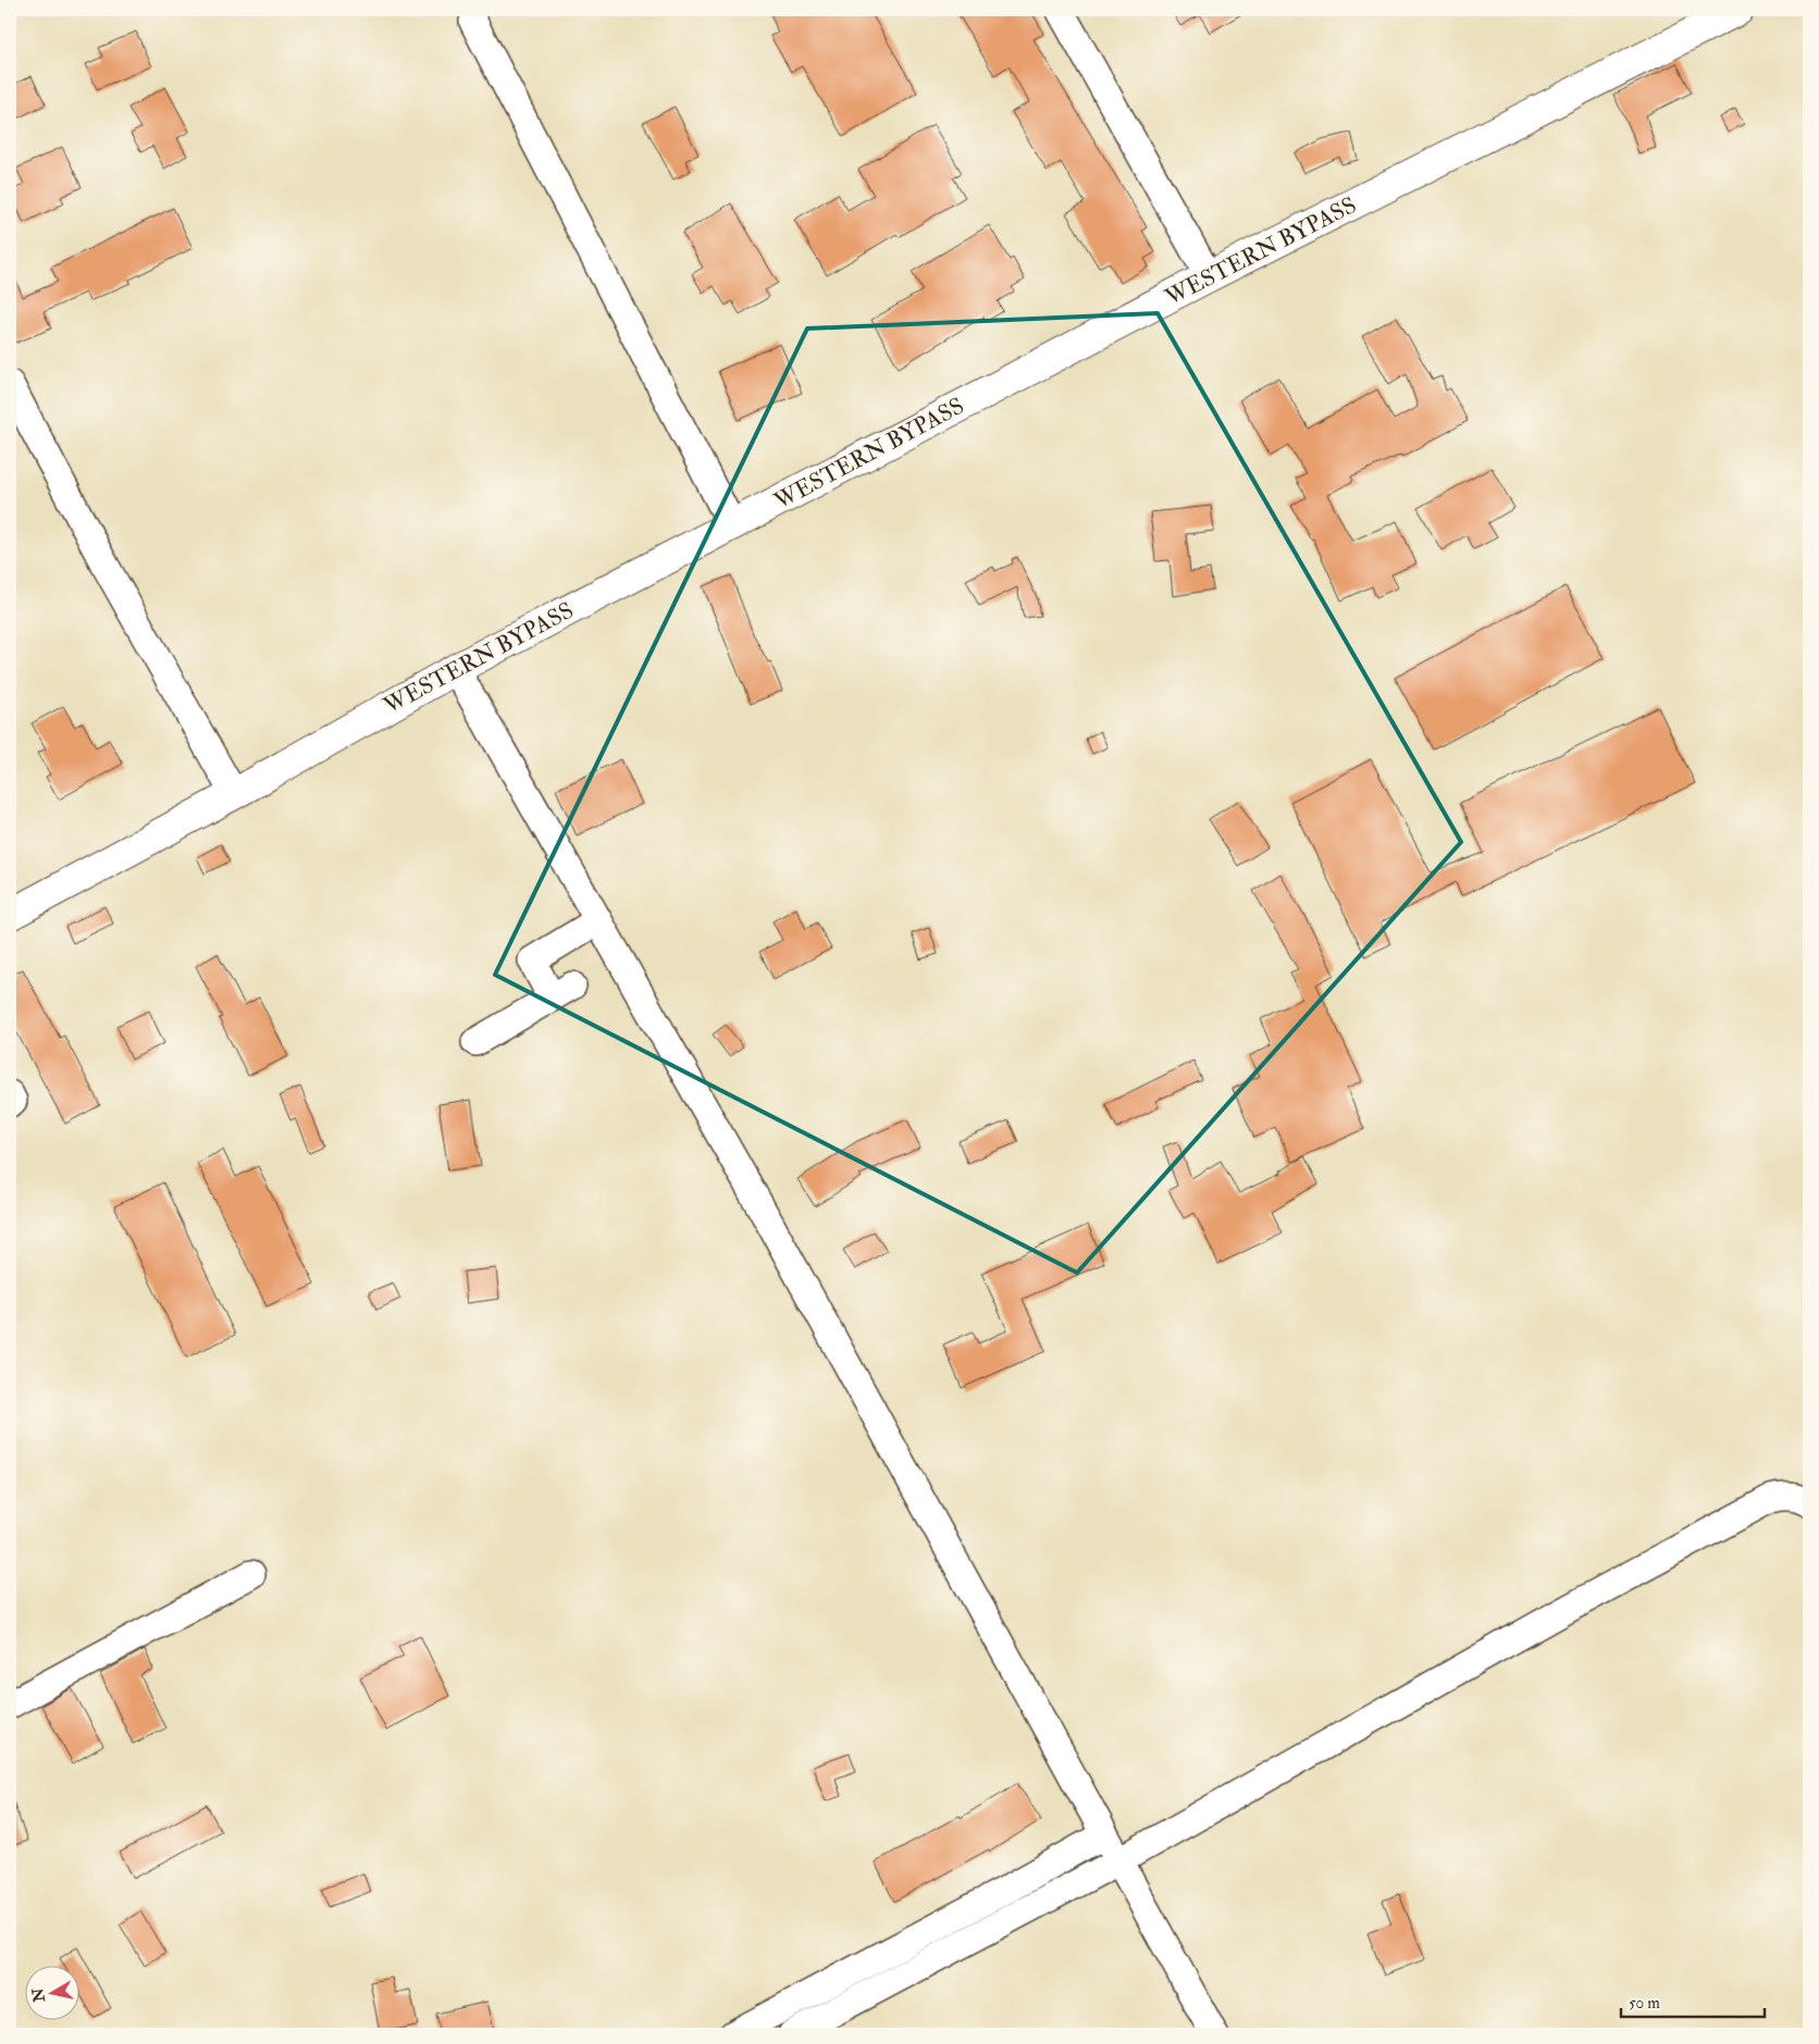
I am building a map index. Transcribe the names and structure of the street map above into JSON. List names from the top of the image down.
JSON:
{
  "streets": {
    "main road": ["WESTERN BYPASS"]
  },
  "scale_bar": "50 m",
  "north": "left"
}
